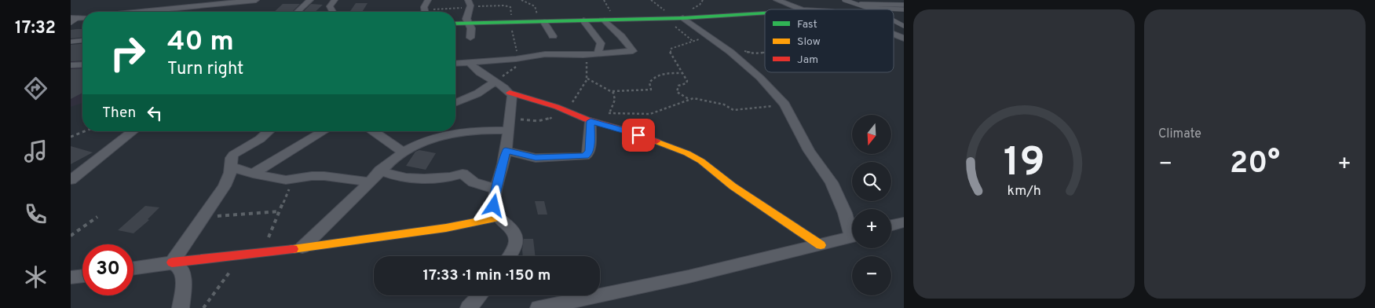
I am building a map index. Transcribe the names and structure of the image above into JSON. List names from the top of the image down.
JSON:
{
  "legend": ["Fast", "Slow", "Jam"],
  "north": "bottom",
  "page": {
    "tabs": "17:32",
    "tile": "Climate",
    "turn": ["40 m", "Turn right"],
    "then": "Then",
    "map_buttons": ["+", "−"],
    "heat": ["−", "20°", "+"],
    "limit": "30",
    "trip": "17:33 · 1 min · 150 m",
    "gauge": ["19", "km/h"]
  }
}
